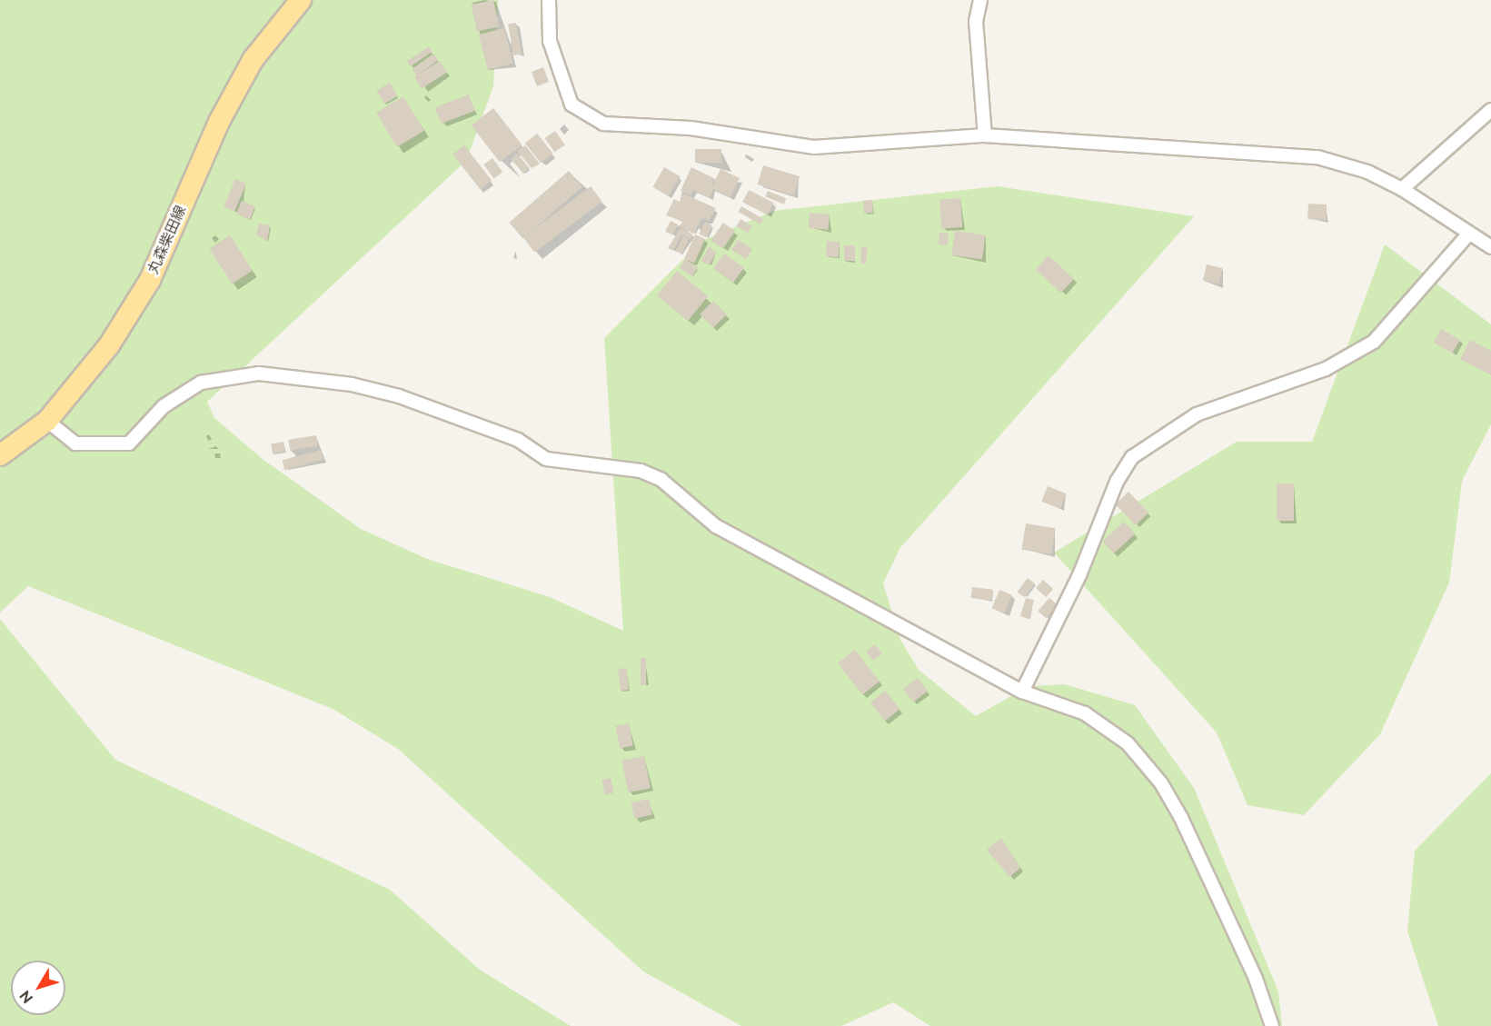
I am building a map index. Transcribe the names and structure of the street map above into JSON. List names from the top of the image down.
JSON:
{
  "streets": {
    "main road": ["丸森柴田線"]
  },
  "north": "bottom left"
}
